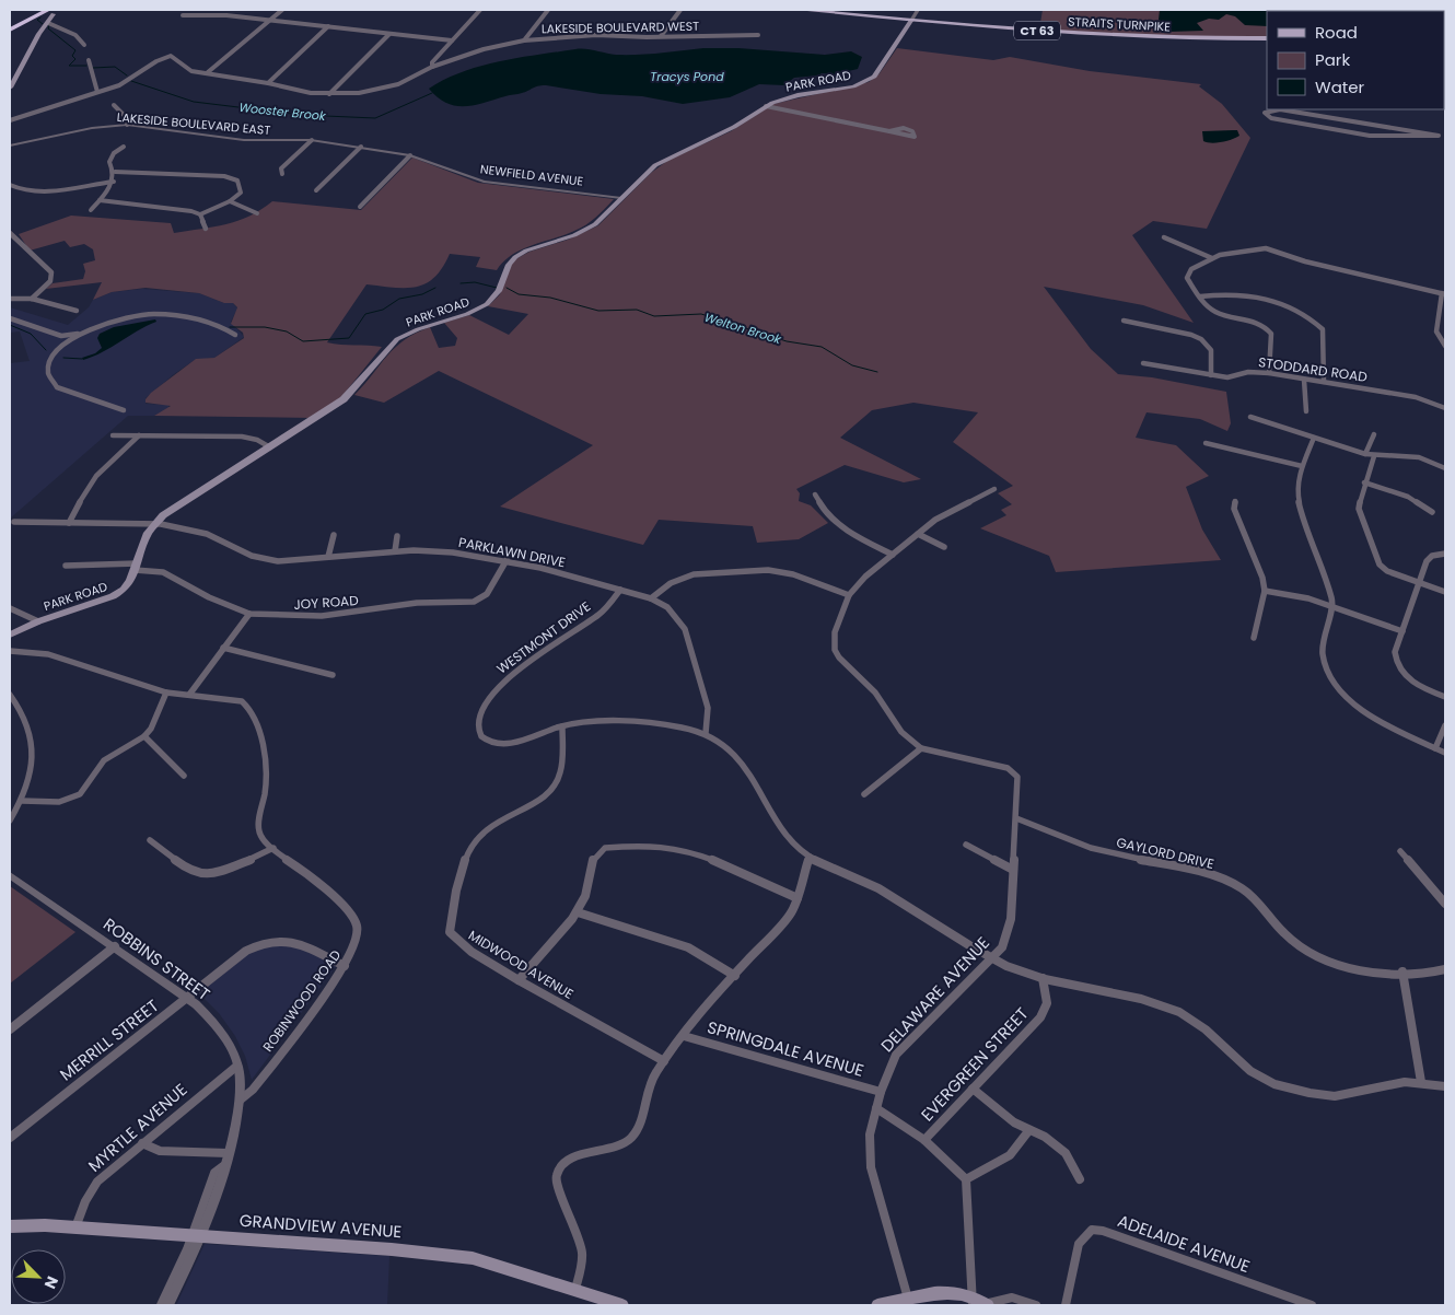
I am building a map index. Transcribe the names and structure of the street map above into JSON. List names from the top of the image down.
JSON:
{
  "streets": {
    "main road": [
      "STRAITS TURNPIKE",
      "CT 63",
      "PARK ROAD",
      "GRANDVIEW AVENUE"
    ],
    "street": [
      "LAKESIDE BOULEVARD WEST",
      "LAKESIDE BOULEVARD EAST",
      "NEWFIELD AVENUE",
      "STODDARD ROAD",
      "PARKLAWN DRIVE",
      "JOY ROAD",
      "WESTMONT DRIVE",
      "GAYLORD DRIVE",
      "ROBBINS STREET",
      "MIDWOOD AVENUE",
      "DELAWARE AVENUE",
      "ROBINWOOD ROAD",
      "MERRILL STREET",
      "SPRINGDALE AVENUE",
      "EVERGREEN STREET",
      "MYRTLE AVENUE",
      "ADELAIDE AVENUE"
    ]
  },
  "crossings": [
    ["STRAITS TURNPIKE", "PARK ROAD"],
    ["PARK ROAD", "NEWFIELD AVENUE"],
    ["PARK ROAD", "PARKLAWN DRIVE"],
    ["PARK ROAD", "JOY ROAD"],
    ["LAKESIDE BOULEVARD EAST", "NEWFIELD AVENUE"],
    ["PARKLAWN DRIVE", "JOY ROAD"],
    ["PARKLAWN DRIVE", "WESTMONT DRIVE"],
    ["WESTMONT DRIVE", "MIDWOOD AVENUE"],
    ["GAYLORD DRIVE", "DELAWARE AVENUE"],
    ["ROBBINS STREET", "ROBINWOOD ROAD"],
    ["ROBBINS STREET", "MERRILL STREET"],
    ["ROBBINS STREET", "MYRTLE AVENUE"],
    ["ROBBINS STREET", "GRANDVIEW AVENUE"],
    ["DELAWARE AVENUE", "SPRINGDALE AVENUE"],
    ["ROBINWOOD ROAD", "MERRILL STREET"],
    ["MYRTLE AVENUE", "GRANDVIEW AVENUE"]
  ],
  "water": ["Tracys Pond", "Wooster Brook", "Welton Brook"],
  "legend": ["Road", "Park", "Water"],
  "north": "bottom right"
}
